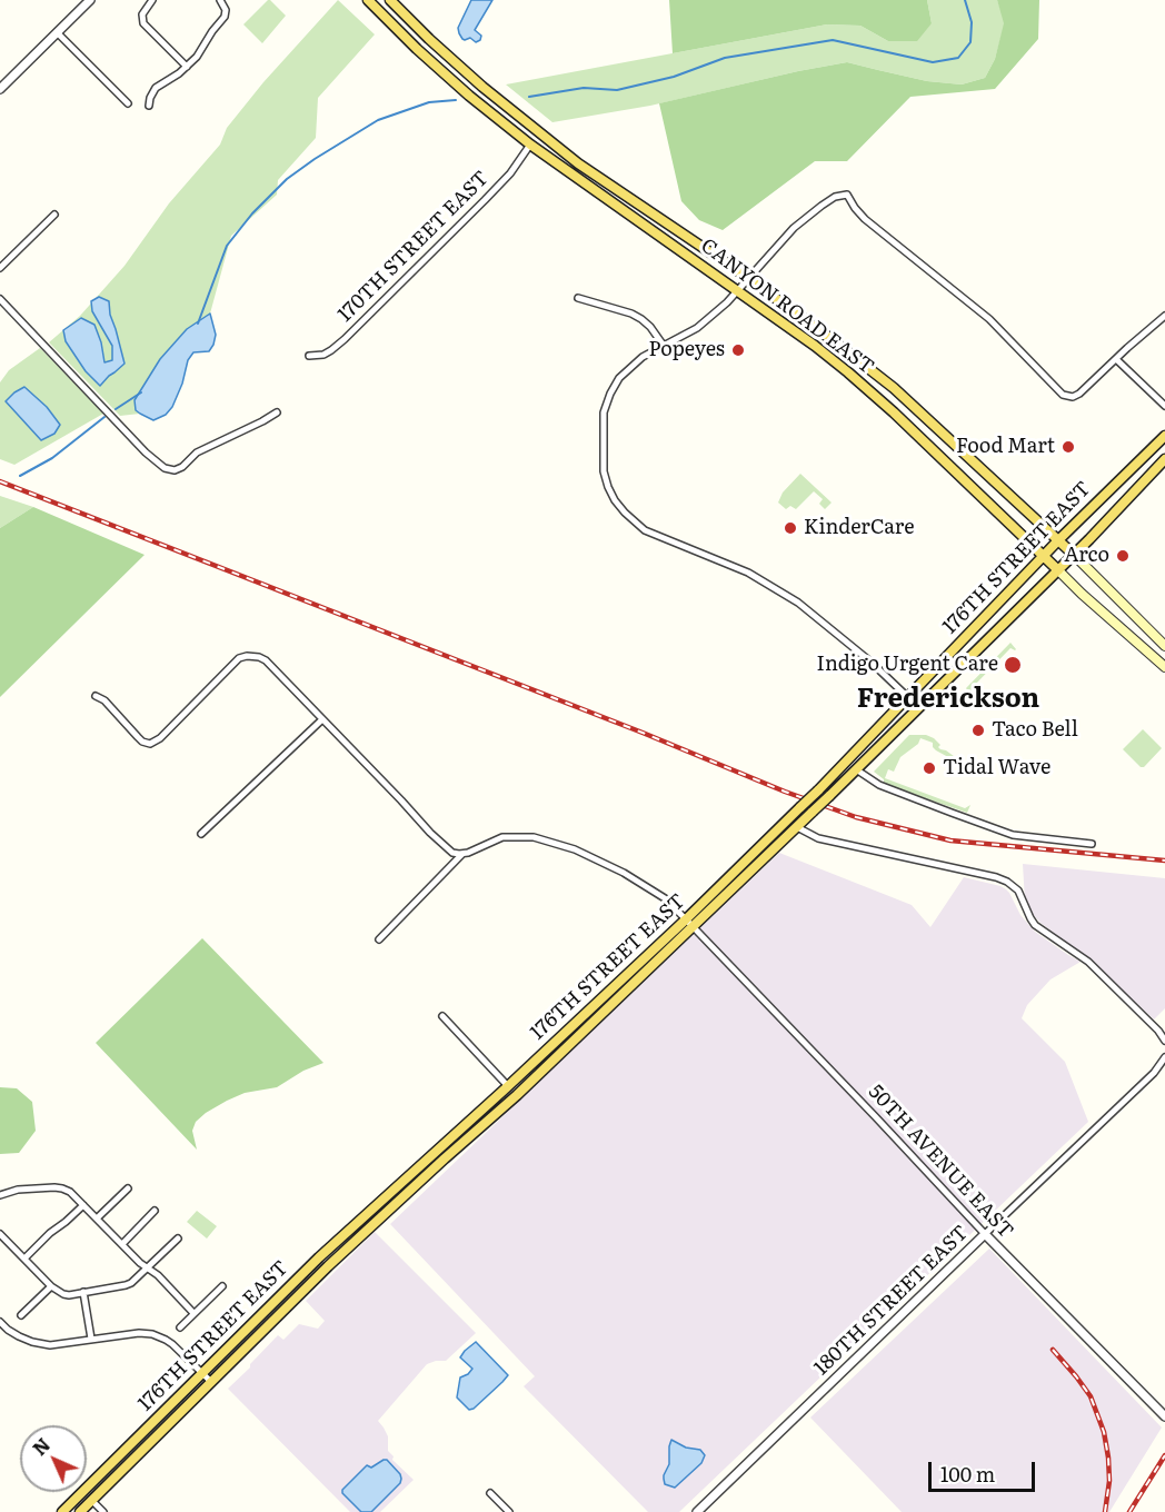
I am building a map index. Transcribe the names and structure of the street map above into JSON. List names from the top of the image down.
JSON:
{
  "streets": {
    "main road": ["CANYON ROAD EAST", "176TH STREET EAST"],
    "street": ["170TH STREET EAST", "50TH AVENUE EAST", "180TH STREET EAST"]
  },
  "crossings": [
    ["170TH STREET EAST", "CANYON ROAD EAST"],
    ["CANYON ROAD EAST", "176TH STREET EAST"],
    ["176TH STREET EAST", "50TH AVENUE EAST"],
    ["50TH AVENUE EAST", "180TH STREET EAST"]
  ],
  "districts": ["Frederickson"],
  "places": [
    "Popeyes",
    "Food Mart",
    "KinderCare",
    "Arco",
    "Indigo Urgent Care",
    "Taco Bell",
    "Tidal Wave"
  ],
  "scale_bar": "100 m",
  "north": "top left"
}
